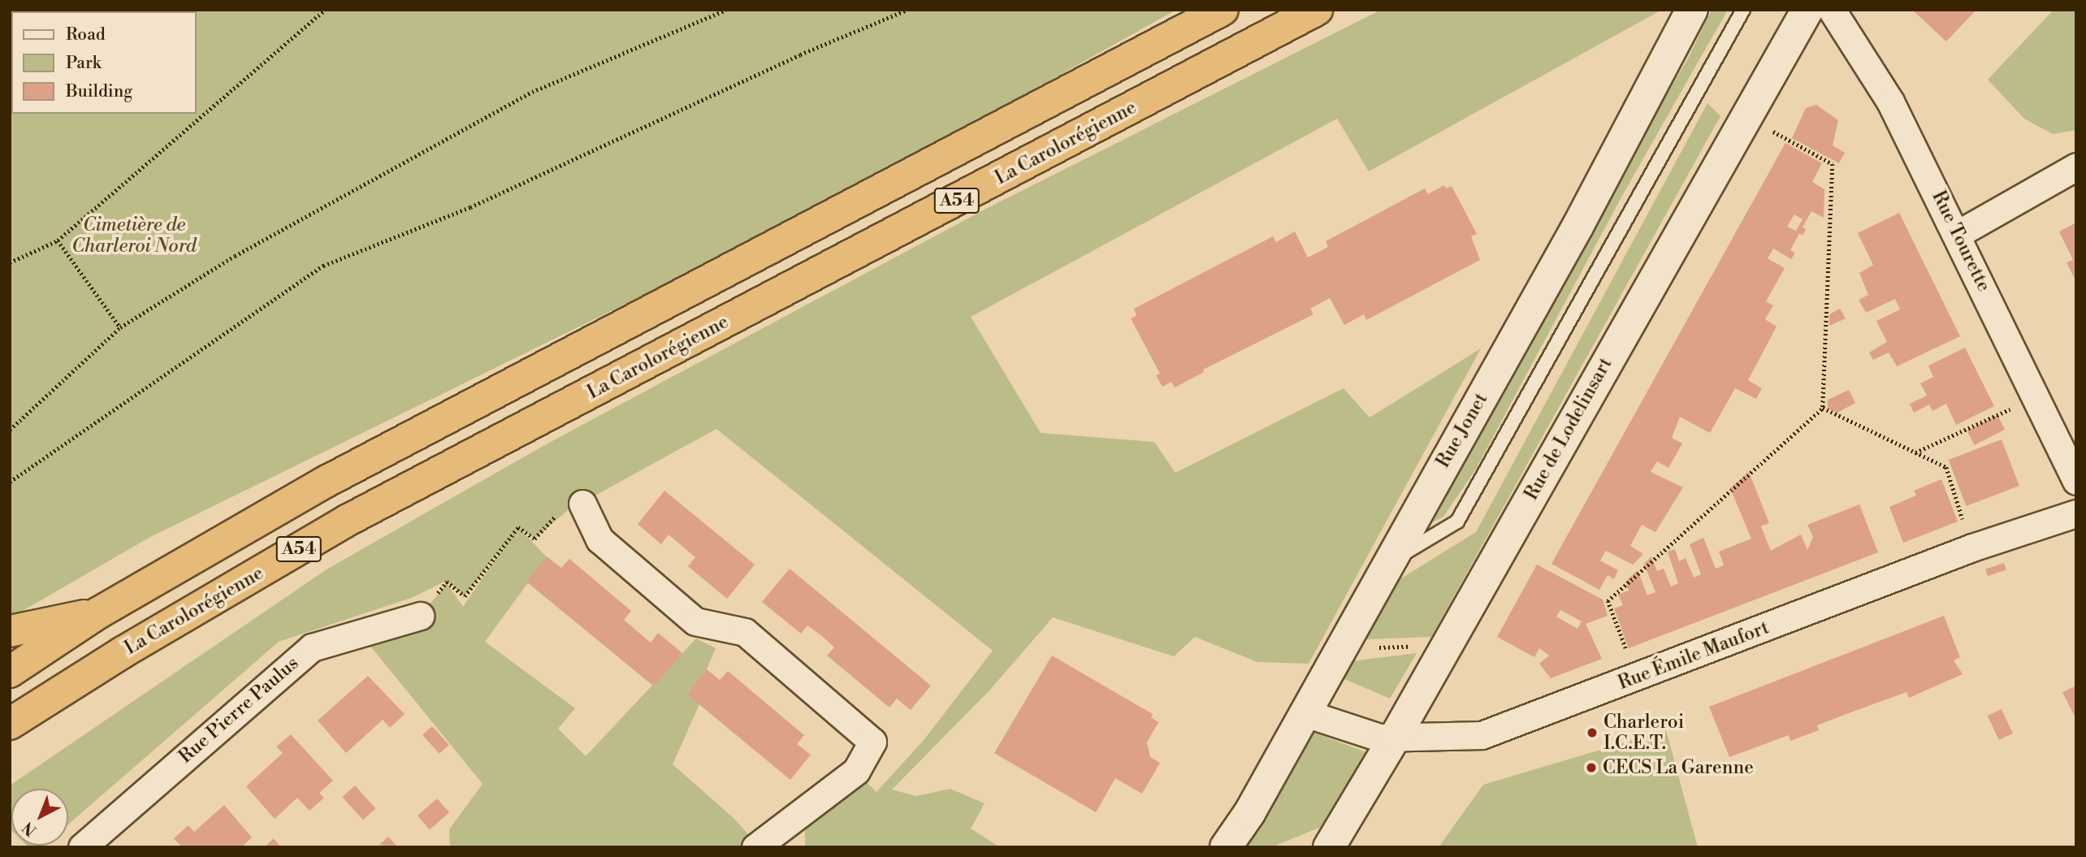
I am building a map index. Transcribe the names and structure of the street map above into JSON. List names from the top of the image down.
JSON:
{
  "streets": {
    "highway": ["La Carolorégienne", "A54"],
    "street": [
      "Rue Tourette",
      "Rue de Lodelinsart",
      "Rue Jonet",
      "Rue Émile Maufort",
      "Rue Pierre Paulus"
    ]
  },
  "crossings": [
    ["Rue de Lodelinsart", "Rue Émile Maufort"],
    ["Rue Jonet", "Rue Émile Maufort"]
  ],
  "parks": ["Cimetière de Charleroi Nord"],
  "places": ["Charleroi I.C.E.T.", "CECS La Garenne"],
  "legend": ["Road", "Park", "Building"],
  "north": "bottom left"
}
